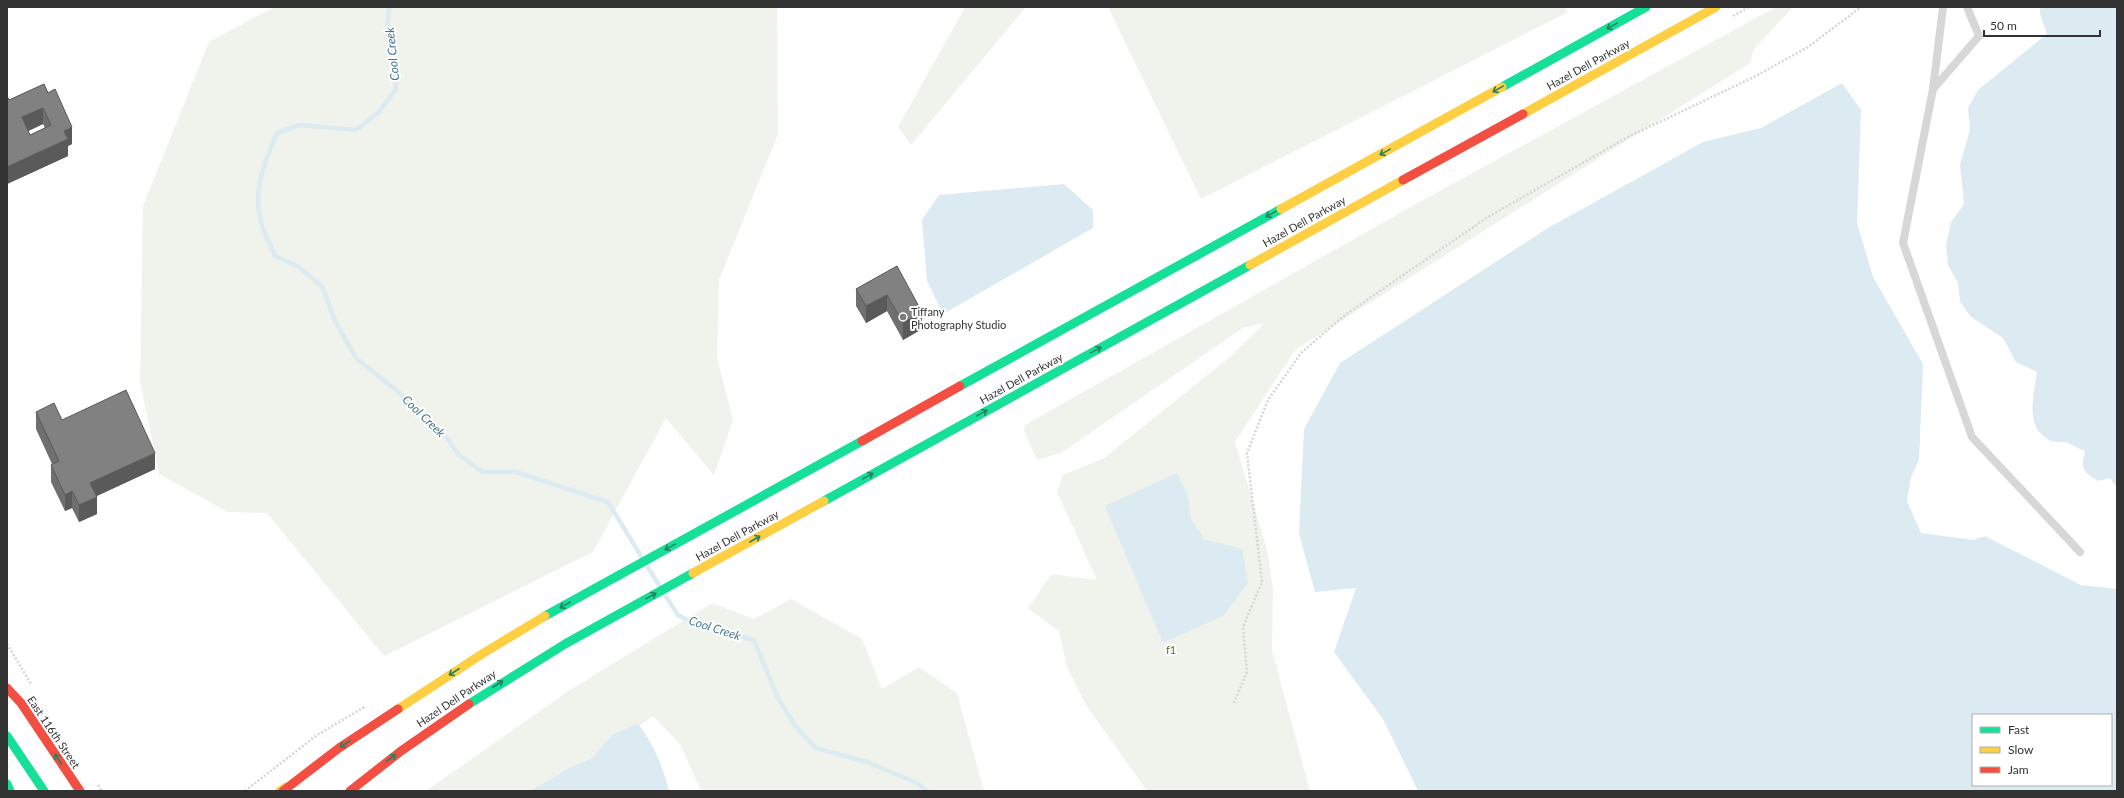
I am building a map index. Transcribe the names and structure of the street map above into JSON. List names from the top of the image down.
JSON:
{
  "streets": {
    "main road": ["Hazel Dell Parkway", "East 116th Street"]
  },
  "water": ["Cool Creek"],
  "parks": ["f1"],
  "places": ["Tiffany Photography Studio"],
  "legend": ["Fast", "Slow", "Jam"],
  "scale_bar": "50 m"
}
